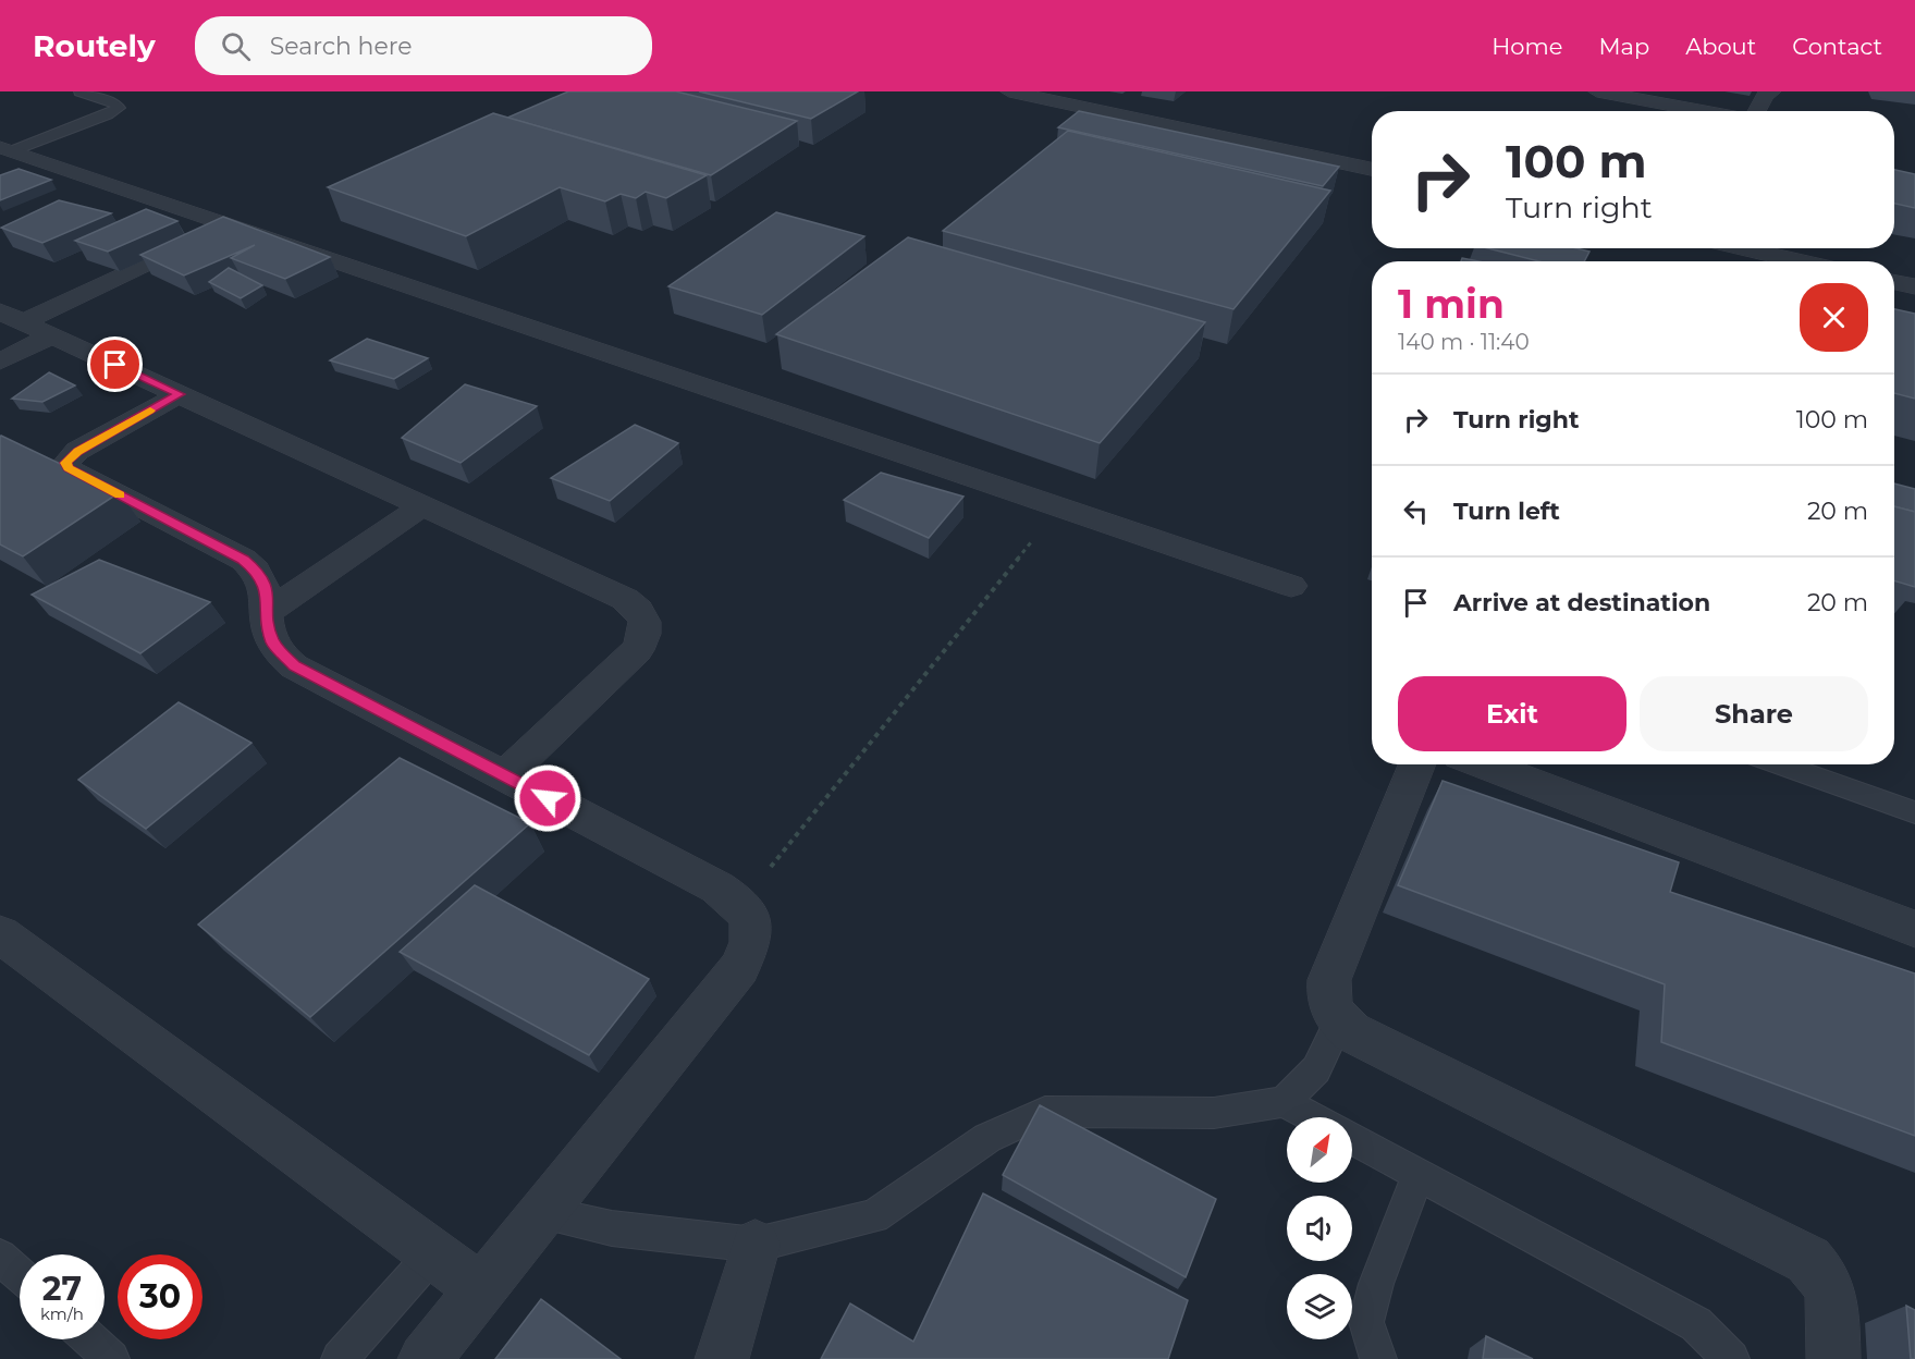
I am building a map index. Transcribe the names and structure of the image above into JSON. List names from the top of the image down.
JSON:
{
  "north": "top right",
  "page": {
    "header": "Routely",
    "search": "Search here",
    "nav": [
      "Home",
      "Map",
      "About",
      "Contact"
    ],
    "turn": ["100 m", "Turn right"],
    "heading": ["1 min", "140 m · 11:40"],
    "list": [
      {
        "name": "Turn right",
        "value": "100 m"
      },
      {
        "name": "Turn left",
        "value": "20 m"
      },
      {
        "name": "Arrive at destination",
        "value": "20 m"
      }
    ],
    "buttons": ["Exit", "Share"],
    "speed": "27 km/h",
    "limit": "30"
  }
}
